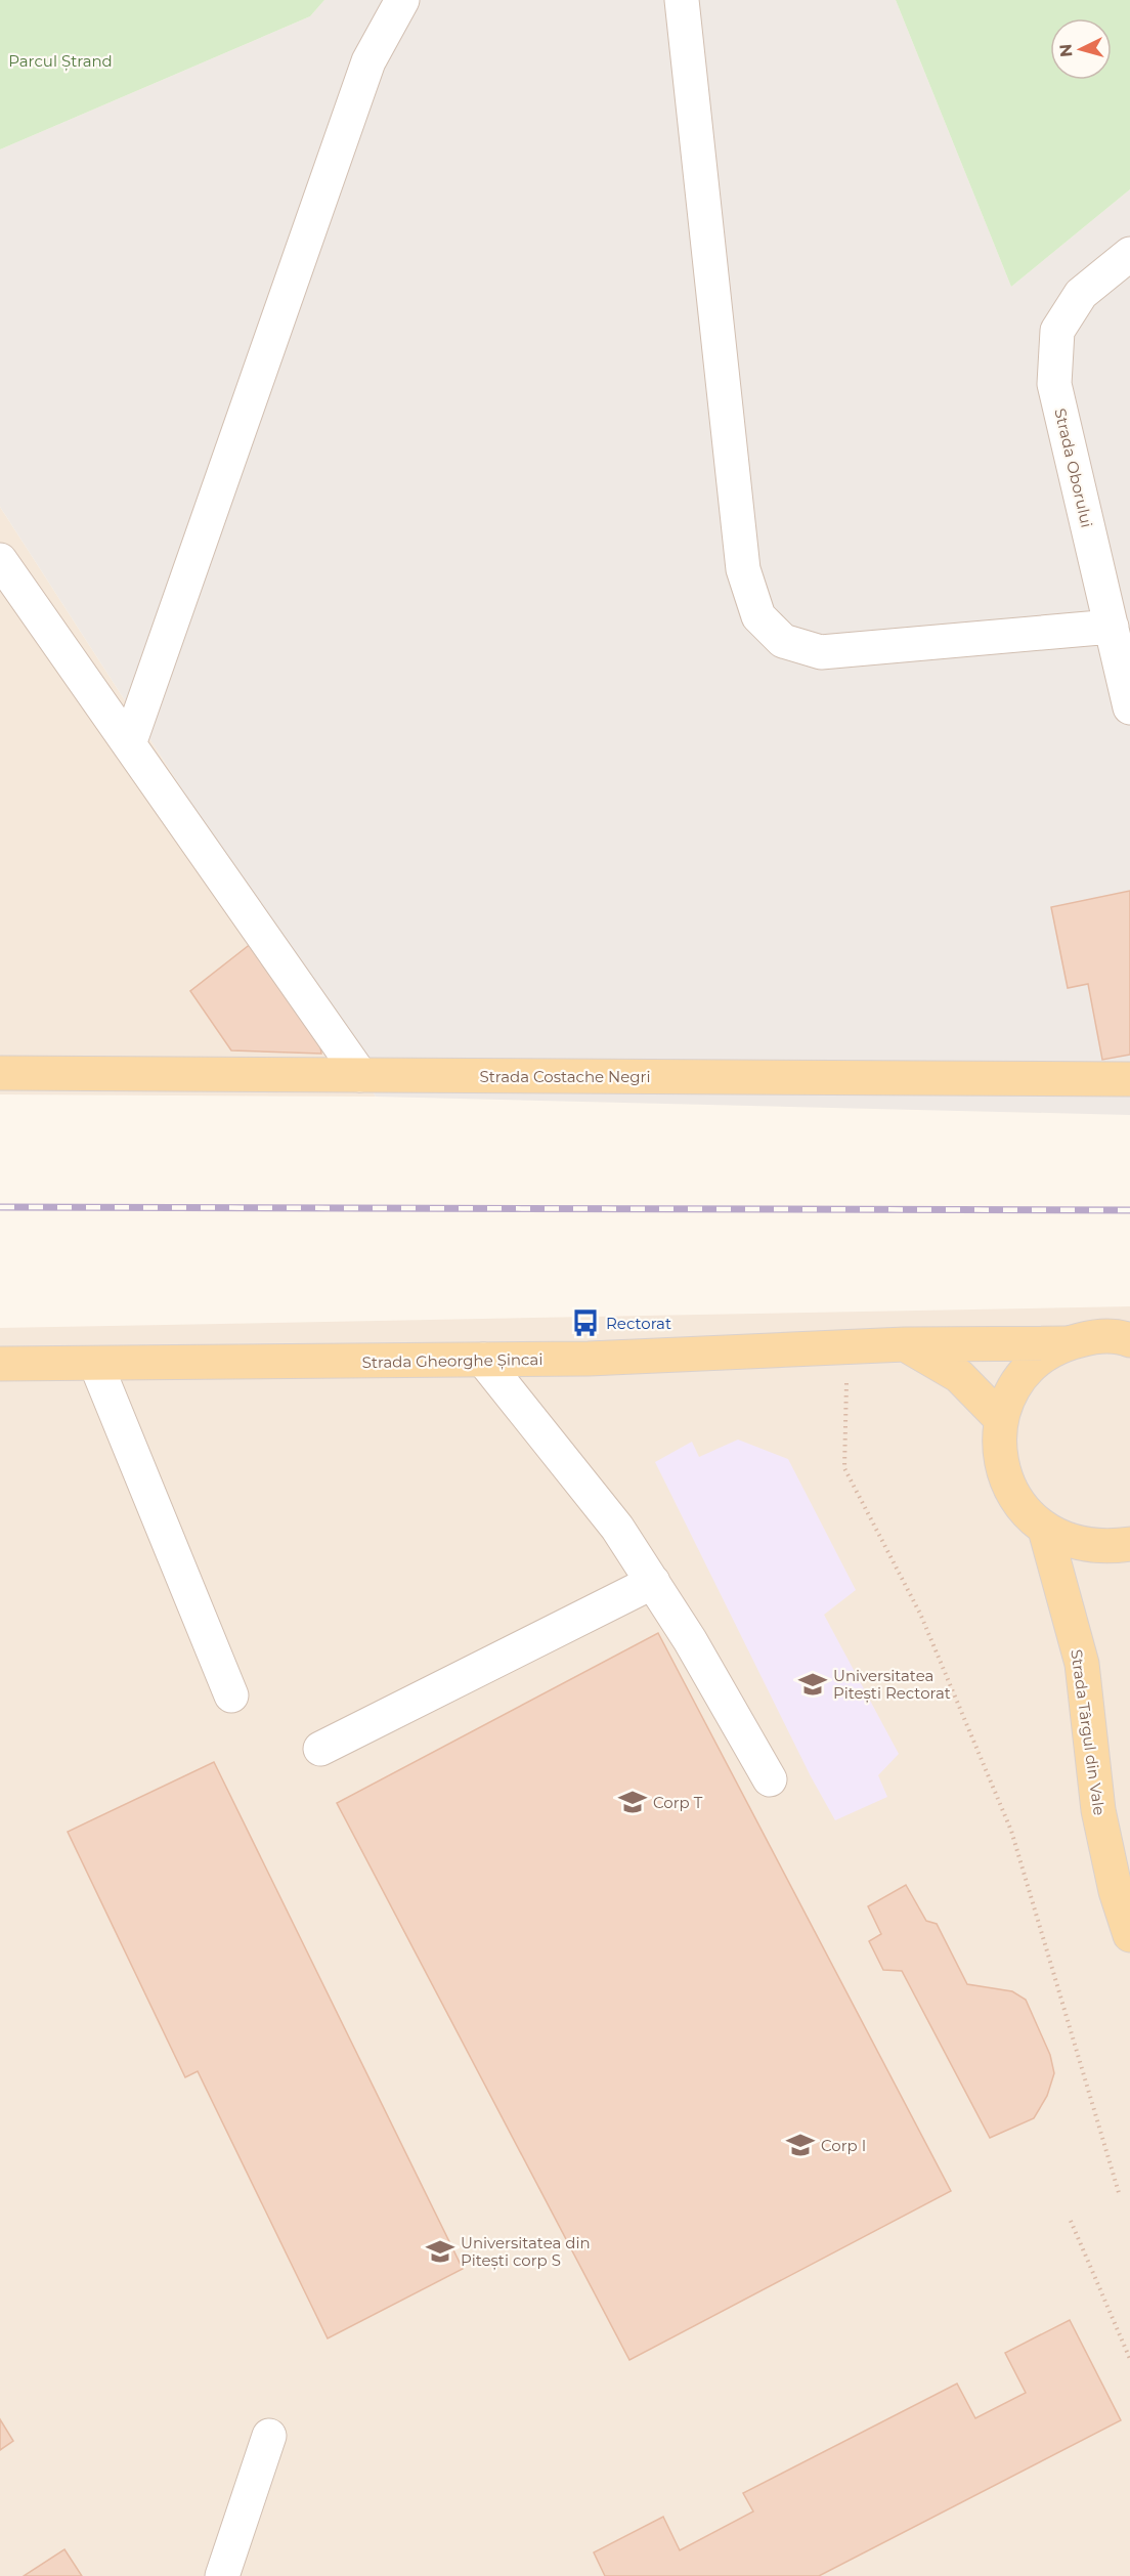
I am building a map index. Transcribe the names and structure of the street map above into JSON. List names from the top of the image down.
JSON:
{
  "streets": {
    "main road": ["Strada Costache Negri", "Strada Gheorghe Șincai", "Strada Târgul din Vale"],
    "street": ["Strada Oborului"]
  },
  "parks": ["Parcul Ștrand"],
  "places": {
    "bus stop": ["Rectorat"],
    "school or university": [
      "Universitatea Pitești Rectorat",
      "Corp T",
      "Corp I",
      "Universitatea din Pitești corp S"
    ]
  },
  "north": "left"
}
